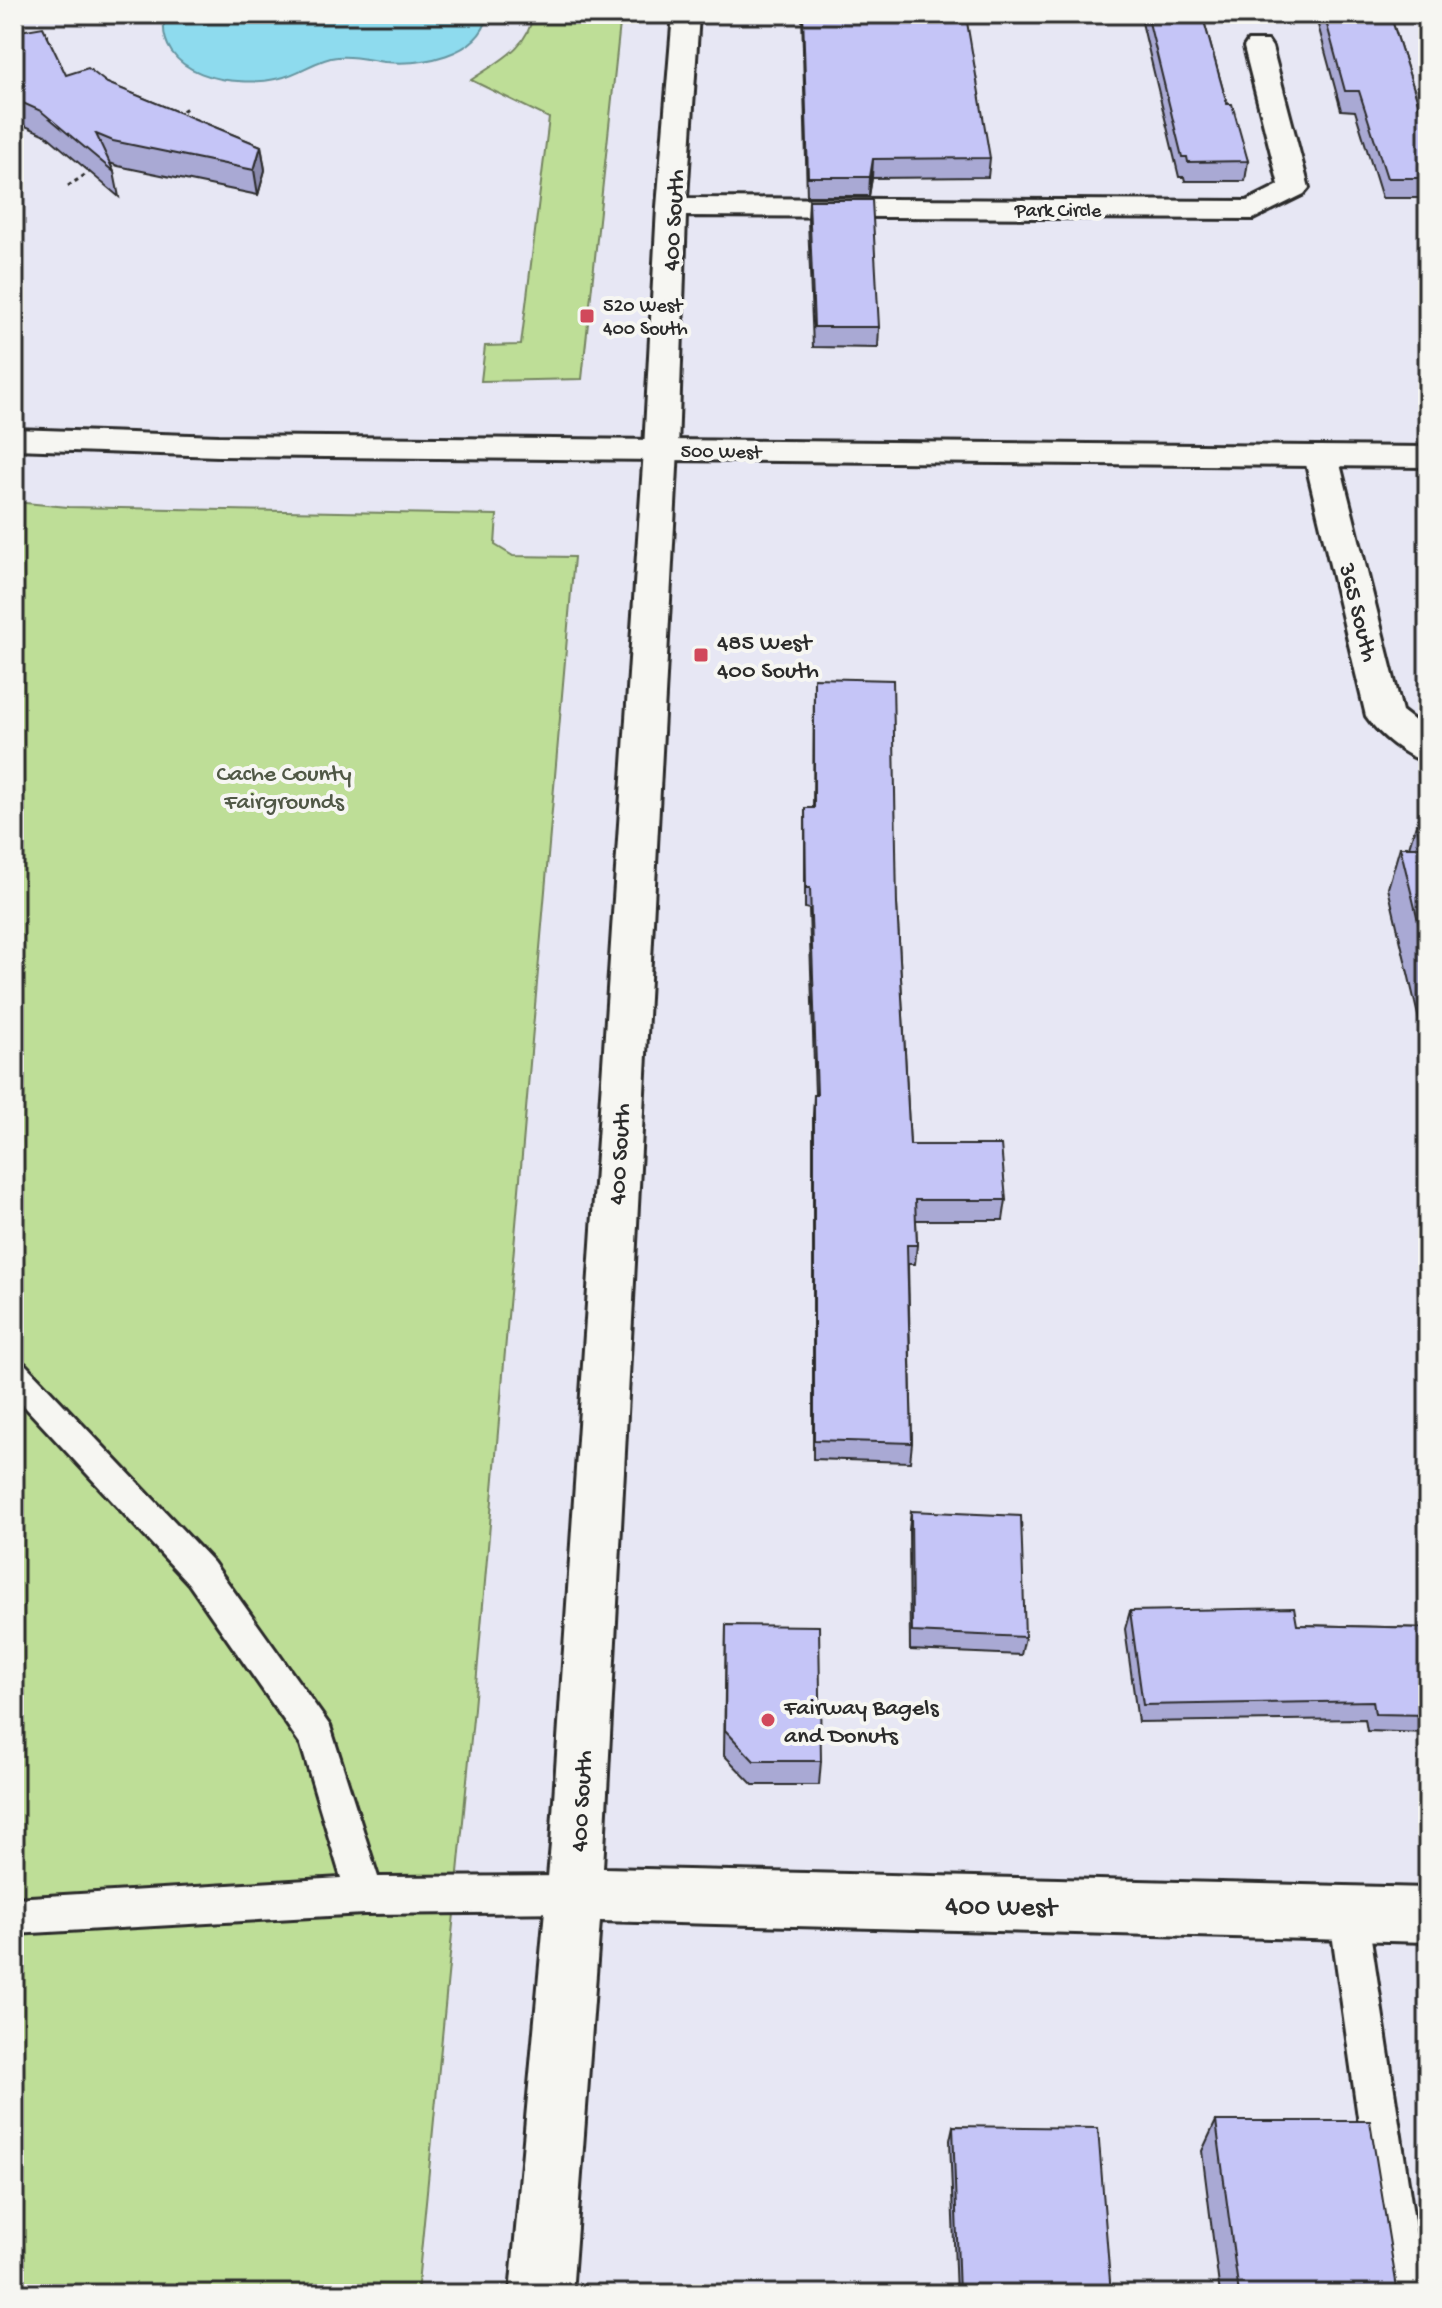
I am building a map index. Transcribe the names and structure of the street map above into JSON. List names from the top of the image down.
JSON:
{
  "streets": {
    "street": [
      "Park Circle",
      "400 South",
      "500 West",
      "365 South",
      "400 West"
    ]
  },
  "crossings": [
    ["Park Circle", "400 South"],
    ["400 South", "500 West"],
    ["400 South", "400 West"],
    ["500 West", "365 South"]
  ],
  "parks": ["Cache County Fairgrounds"],
  "places": {
    "transit": ["520 West 400 South", "485 West 400 South"],
    "other": ["Fairway Bagels and Donuts"]
  }
}
